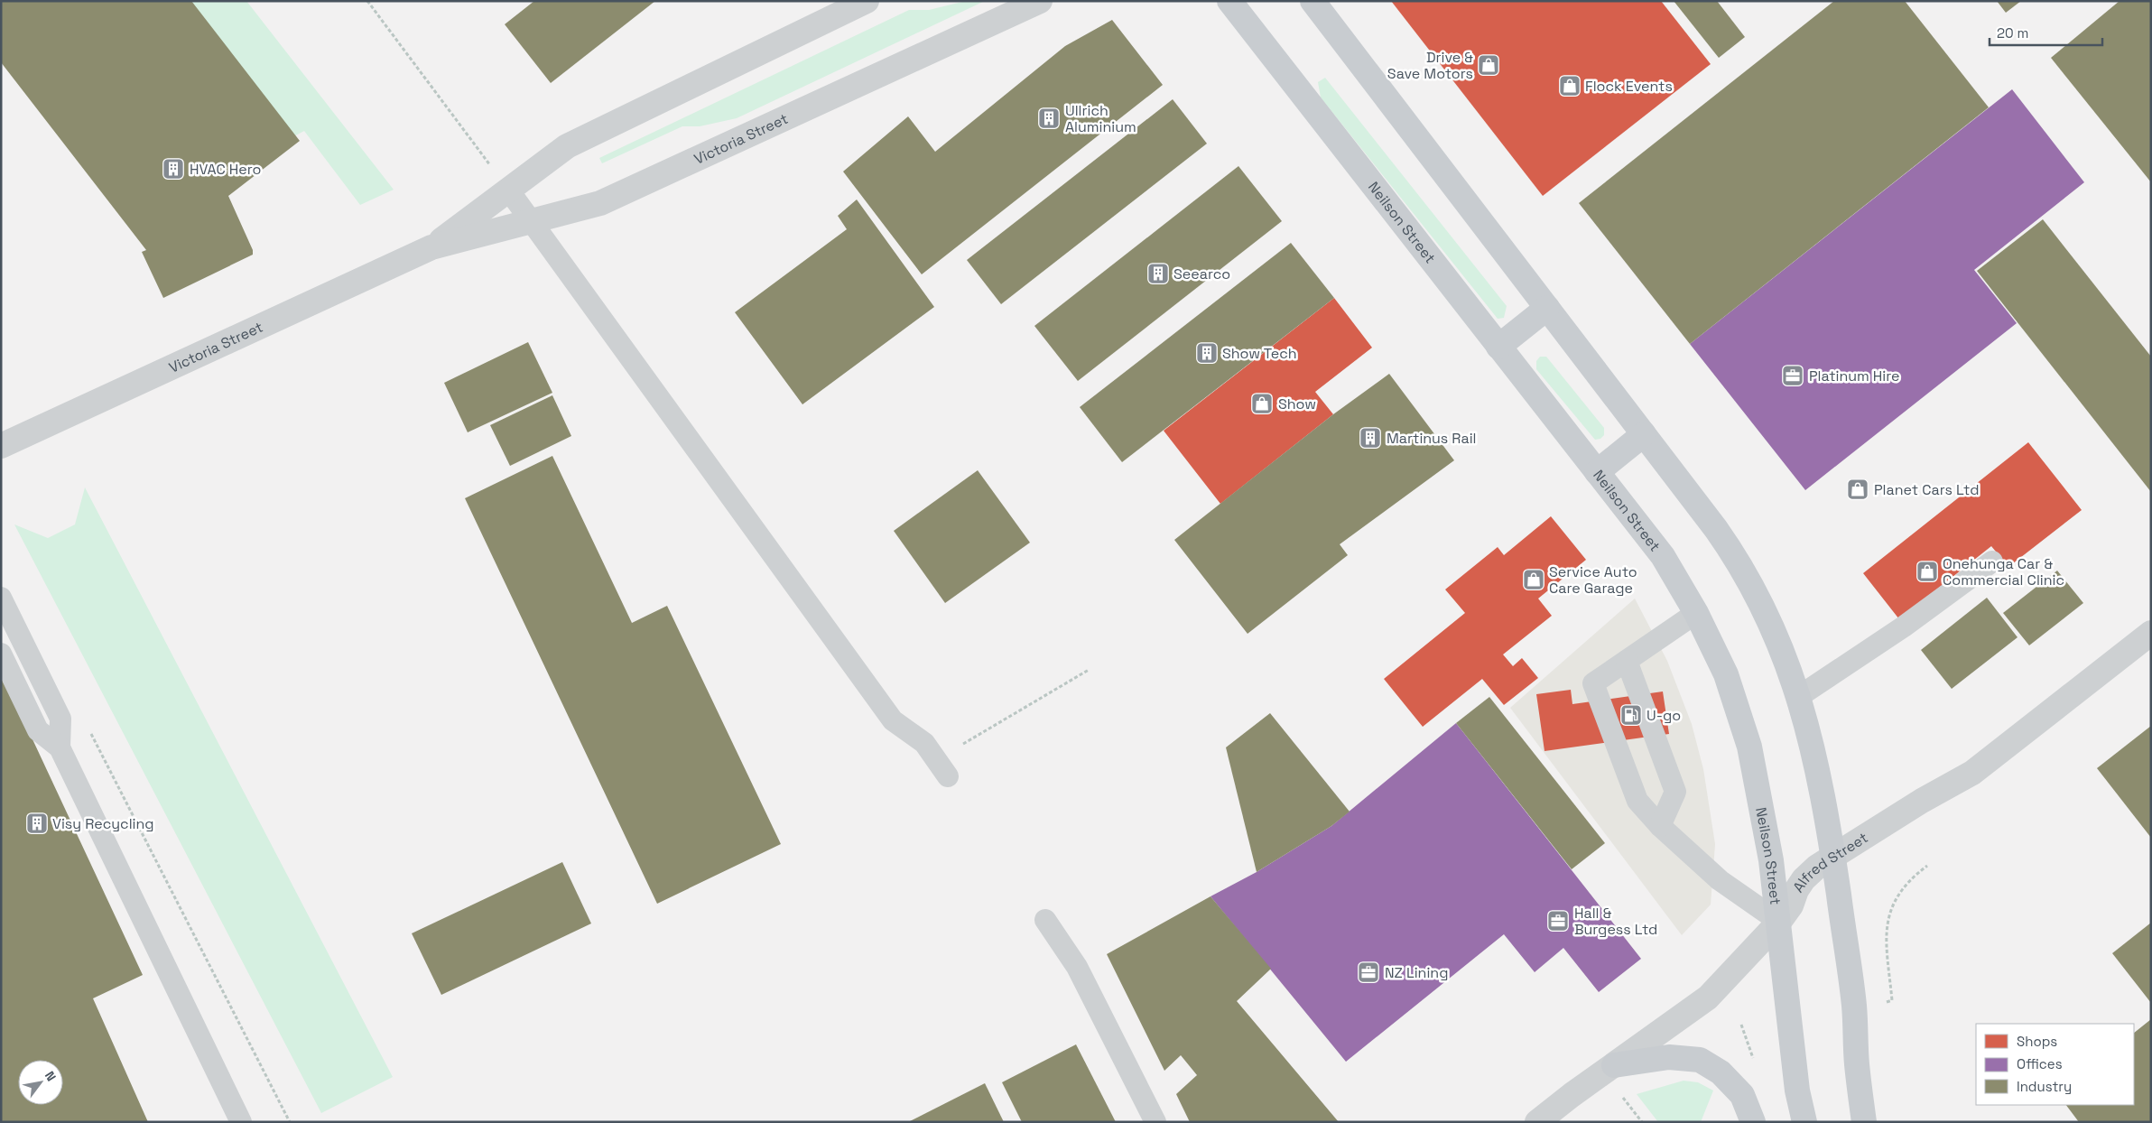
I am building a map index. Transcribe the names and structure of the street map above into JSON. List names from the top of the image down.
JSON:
{
  "streets": {
    "main road": ["Neilson Street"],
    "street": ["Victoria Street", "Alfred Street"]
  },
  "crossings": [
    ["Neilson Street", "Alfred Street"]
  ],
  "places": {
    "shop": [
      "Drive & Save Motors",
      "Flock Events",
      "Show",
      "Planet Cars Ltd",
      "Onehunga Car & Commercial Clinic",
      "Service Auto Care Garage"
    ],
    "building": [
      "Ullrich Aluminium",
      "HVAC Hero",
      "Seearco",
      "Show Tech",
      "Martinus Rail",
      "Visy Recycling"
    ],
    "office": ["Platinum Hire", "Hall & Burgess Ltd", "NZ Lining"],
    "fuel station": ["U-go"]
  },
  "legend": ["Shops", "Offices", "Industry"],
  "scale_bar": "20 m",
  "north": "top right"
}
